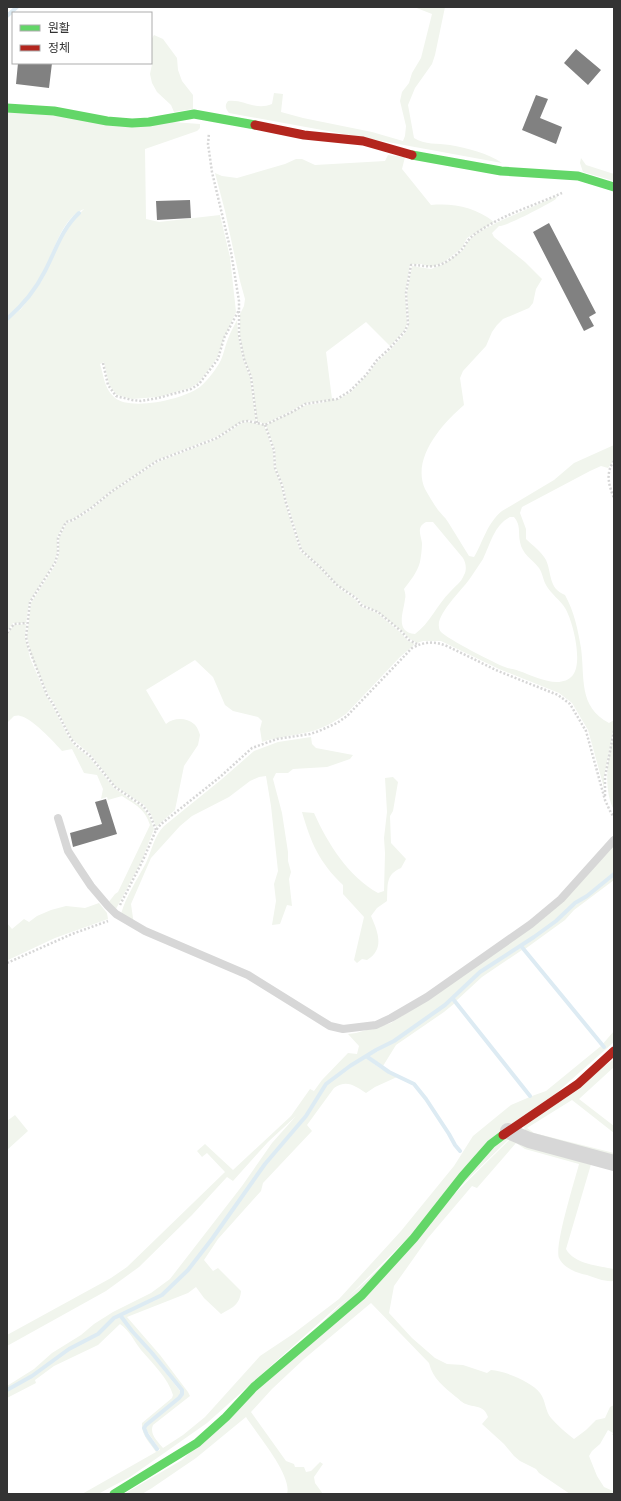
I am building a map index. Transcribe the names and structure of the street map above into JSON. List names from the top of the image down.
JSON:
{
  "legend": ["원활", "정체"]
}
